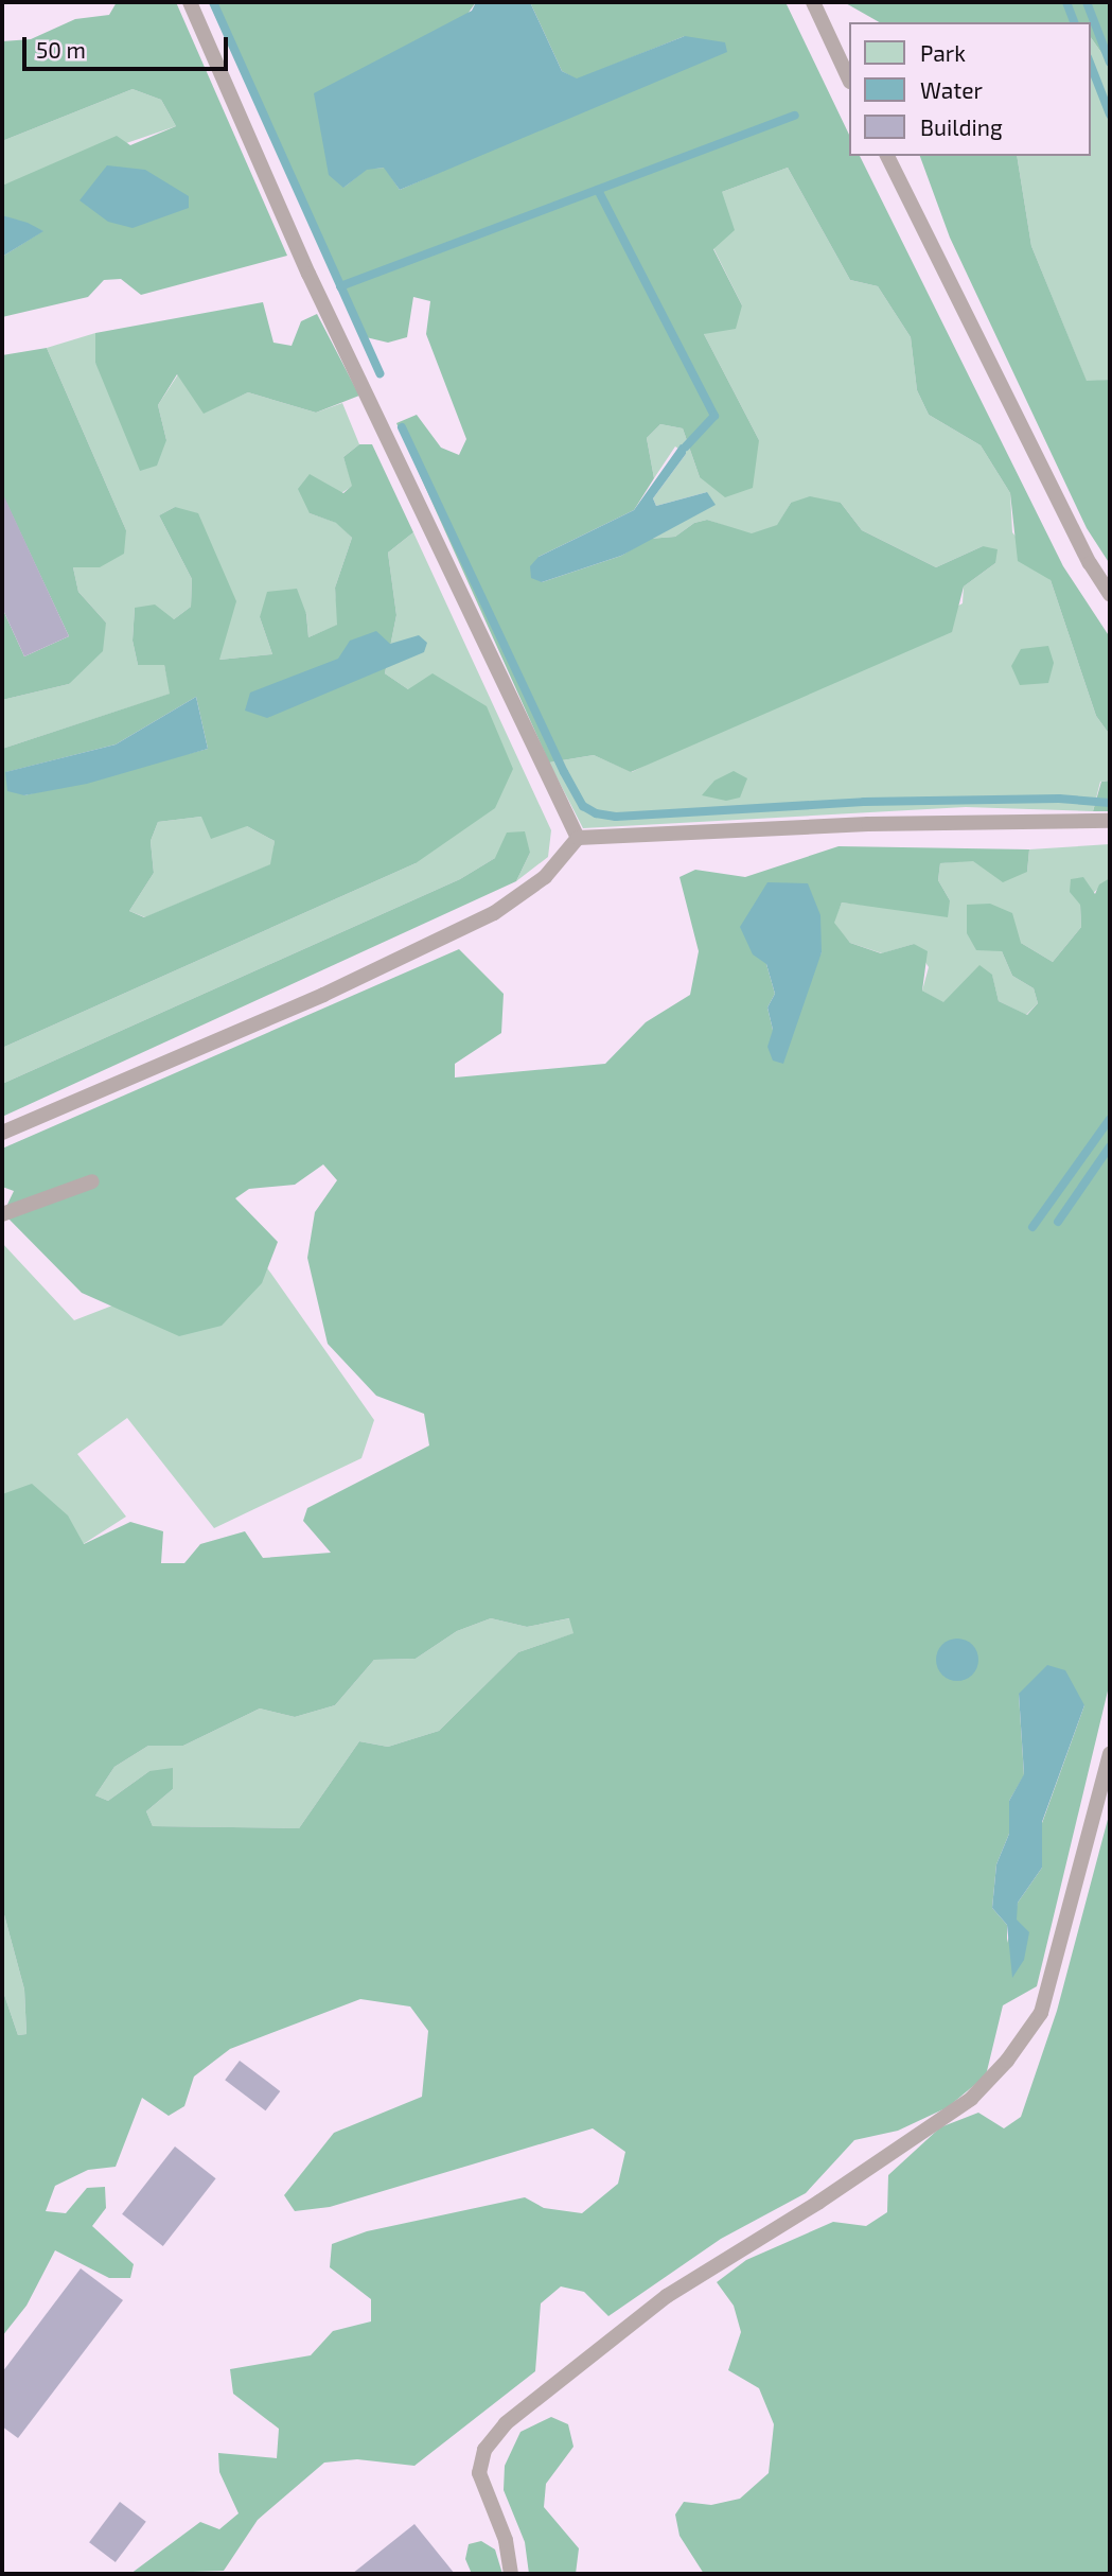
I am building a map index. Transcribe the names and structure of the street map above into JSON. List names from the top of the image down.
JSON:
{
  "legend": ["Park", "Water", "Building"],
  "scale_bar": "50 m"
}
